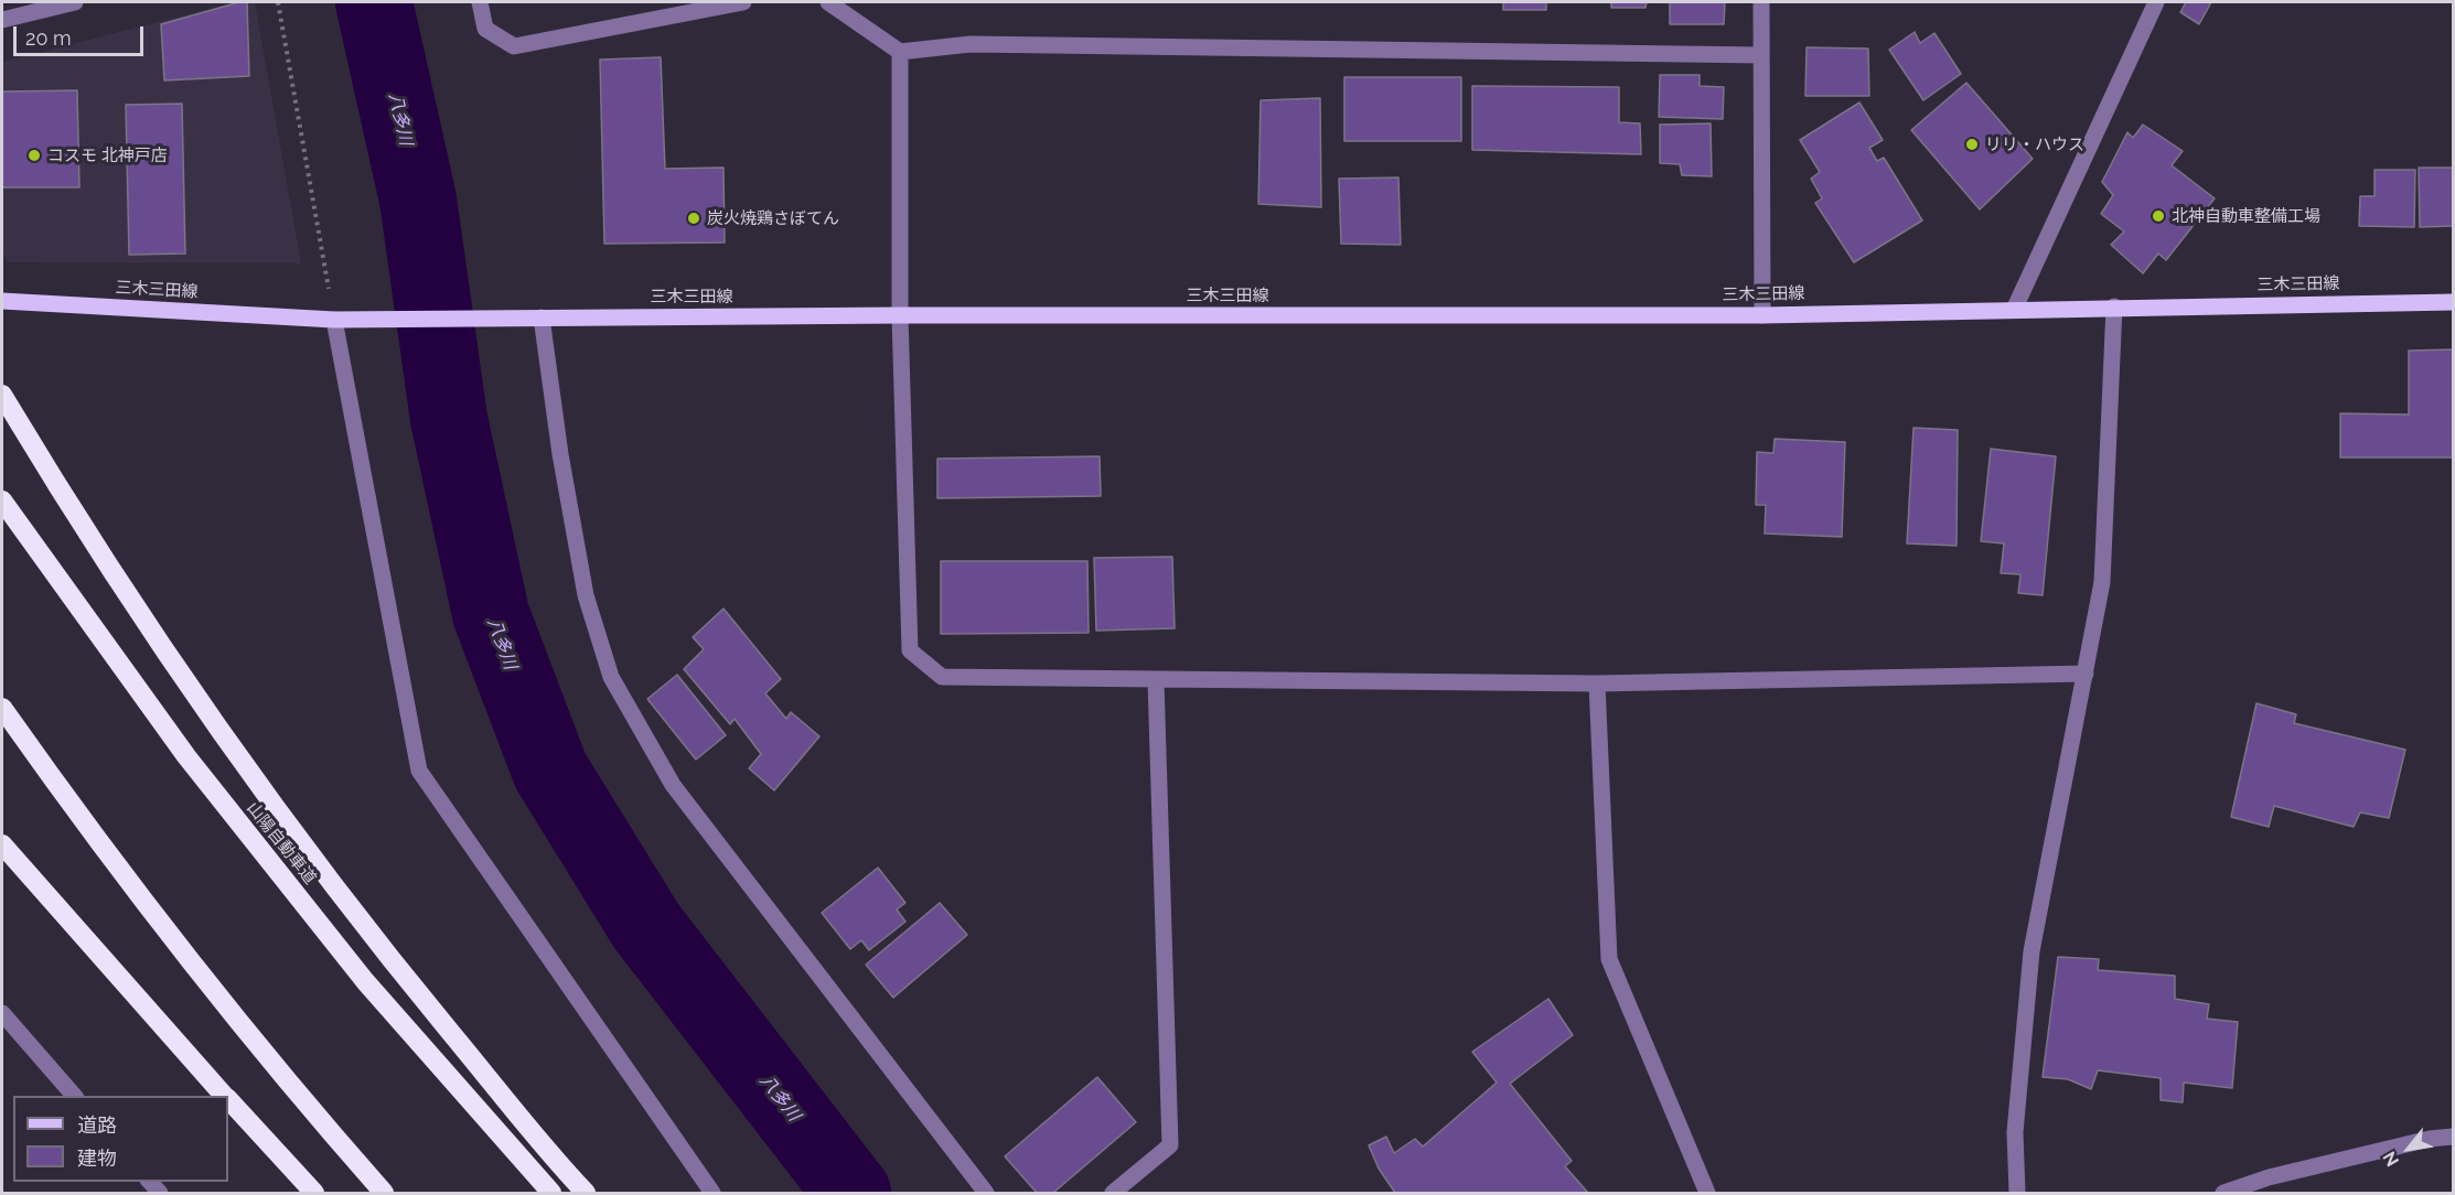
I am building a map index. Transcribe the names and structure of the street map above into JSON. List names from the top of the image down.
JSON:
{
  "streets": {
    "highway": ["山陽自動車道"],
    "main road": ["三木三田線"]
  },
  "water": ["八多川"],
  "places": [
    "リリ・ハウス",
    "コスモ 北神戸店",
    "北神自動車整備工場",
    "炭火焼鶏さぼてん"
  ],
  "legend": ["道路", "建物"],
  "scale_bar": "20 m",
  "north": "bottom left"
}
